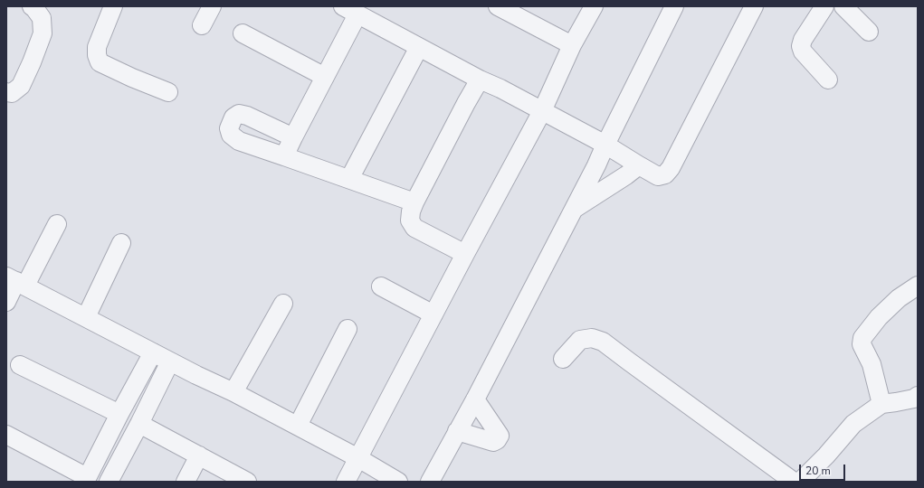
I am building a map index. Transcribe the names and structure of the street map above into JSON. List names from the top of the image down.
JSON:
{
  "scale_bar": "20 m"
}
